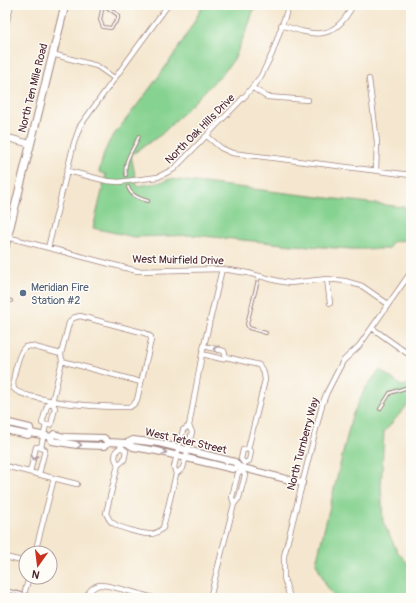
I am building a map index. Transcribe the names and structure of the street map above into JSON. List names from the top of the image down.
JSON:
{
  "streets": {
    "main road": ["North Ten Mile Road"],
    "street": [
      "North Oak Hills Drive",
      "West Muirfield Drive",
      "West Teter Street",
      "North Turnberry Way"
    ]
  },
  "crossings": [
    ["North Ten Mile Road", "West Muirfield Drive"],
    ["West Muirfield Drive", "North Turnberry Way"],
    ["West Teter Street", "North Turnberry Way"]
  ],
  "places": ["Meridian Fire Station #2"],
  "north": "bottom"
}
